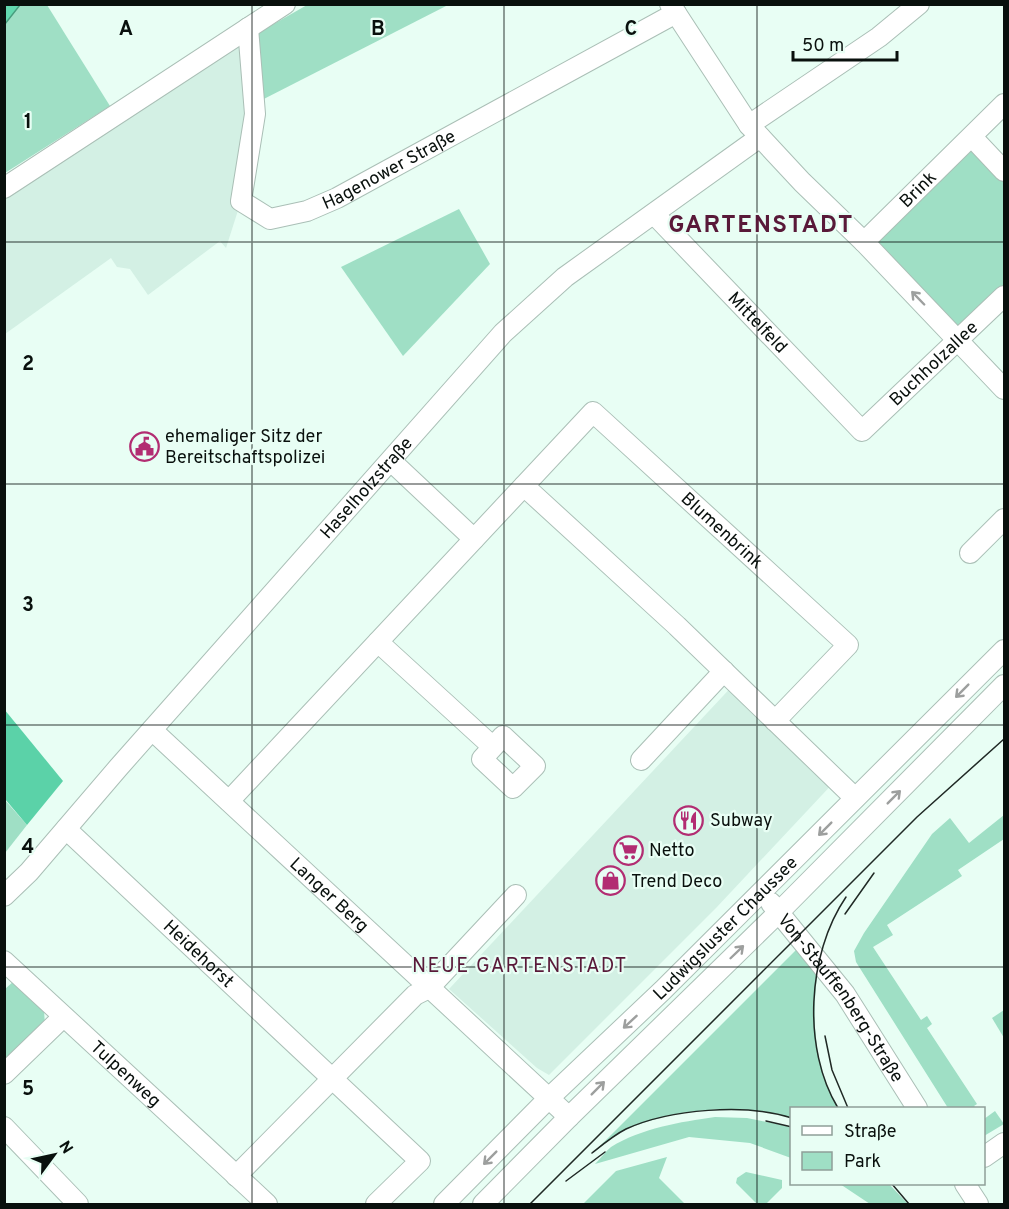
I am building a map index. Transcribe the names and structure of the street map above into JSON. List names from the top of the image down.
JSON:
{
  "streets": {
    "street": [
      "Hagenower Straße",
      "Brink",
      "Mittelfeld",
      "Buchholzallee",
      "Haselholzstraße",
      "Blumenbrink",
      "Langer Berg",
      "Ludwigsluster Chaussee",
      "Heidehorst",
      "Von-Stauffenberg-Straße",
      "Tulpenweg"
    ]
  },
  "crossings": [
    ["Mittelfeld", "Buchholzallee"],
    ["Mittelfeld", "Haselholzstraße"],
    ["Haselholzstraße", "Langer Berg"],
    ["Haselholzstraße", "Heidehorst"],
    ["Langer Berg", "Ludwigsluster Chaussee"],
    ["Ludwigsluster Chaussee", "Von-Stauffenberg-Straße"]
  ],
  "districts": ["GARTENSTADT", "NEUE GARTENSTADT"],
  "places": {
    "public building": ["ehemaliger Sitz der Bereitschaftspolizei"],
    "restaurant": ["Subway"],
    "supermarket": ["Netto"],
    "shop": ["Trend Deco"]
  },
  "legend": ["Straße", "Park"],
  "scale_bar": "50 m",
  "north": "top right",
  "grid": {
    "columns": ["A", "B", "C"],
    "rows": [
      "1",
      "2",
      "3",
      "4",
      "5"
    ]
  }
}
